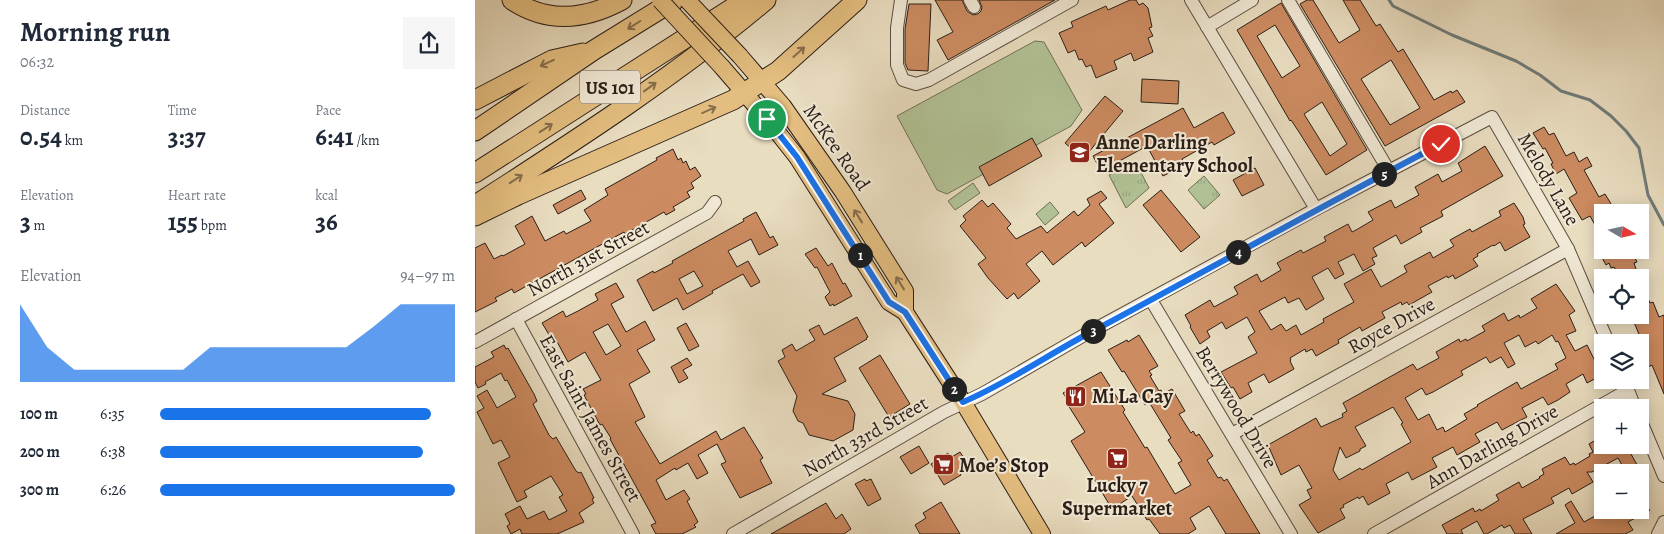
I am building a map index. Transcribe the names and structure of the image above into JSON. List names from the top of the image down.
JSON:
{
  "streets": {
    "highway": ["US 101"],
    "main road": ["McKee Road"],
    "street": [
      "Melody Lane",
      "North 31st Street",
      "Royce Drive",
      "Berrywood Drive",
      "East Saint James Street",
      "North 33rd Street",
      "Ann Darling Drive"
    ]
  },
  "crossings": [
    ["McKee Road", "North 33rd Street"],
    ["Melody Lane", "Royce Drive"],
    ["Melody Lane", "North 33rd Street"],
    ["North 31st Street", "East Saint James Street"],
    ["Royce Drive", "Berrywood Drive"],
    ["Berrywood Drive", "North 33rd Street"]
  ],
  "places": {
    "school or university": ["Anne Darling Elementary School"],
    "restaurant": ["Mi La Cay"],
    "supermarket": ["Lucky 7 Supermarket", "Moe’s Stop"]
  },
  "north": "right",
  "page": {
    "heading": ["Morning run", "06:32"],
    "stats": [
      ["Distance", "0.54 km"],
      ["Time", "3:37"],
      ["Pace", "6:41 /km"],
      ["Elevation", "3 m"],
      ["Heart rate", "155 bpm"],
      ["kcal", "36"]
    ],
    "pins": [
      "5",
      "4",
      "1",
      "3",
      "2"
    ],
    "map_buttons": ["+", "−"],
    "chart": ["Elevation", "94–97 m"],
    "list": [
      {
        "name": "100 m",
        "note": "6:35"
      },
      {
        "name": "200 m",
        "note": "6:38"
      },
      {
        "name": "300 m",
        "note": "6:26"
      }
    ]
  }
}
